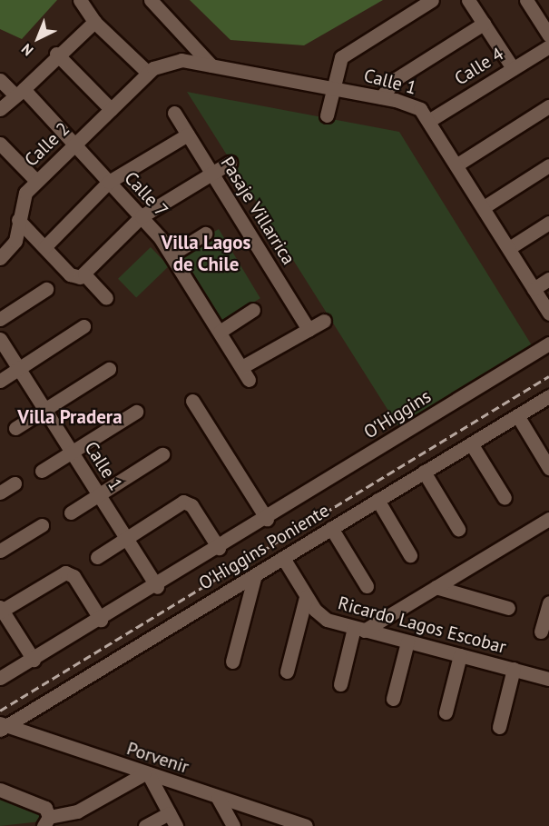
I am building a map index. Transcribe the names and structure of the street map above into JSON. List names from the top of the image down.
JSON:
{
  "streets": {
    "street": [
      "Calle 4",
      "Calle 1",
      "Calle 2",
      "Calle 7",
      "Pasaje Villarrica",
      "O'Higgins",
      "O'Higgins Poniente",
      "Ricardo Lagos Escobar",
      "Porvenir"
    ]
  },
  "crossings": [
    ["Calle 4", "Calle 1"],
    ["Calle 1", "Calle 2"],
    ["Calle 1", "O'Higgins"],
    ["Calle 2", "Calle 7"],
    ["O'Higgins Poniente", "Ricardo Lagos Escobar"],
    ["O'Higgins Poniente", "Porvenir"]
  ],
  "districts": ["Villa Lagos de Chile", "Villa Pradera"],
  "north": "bottom left"
}
